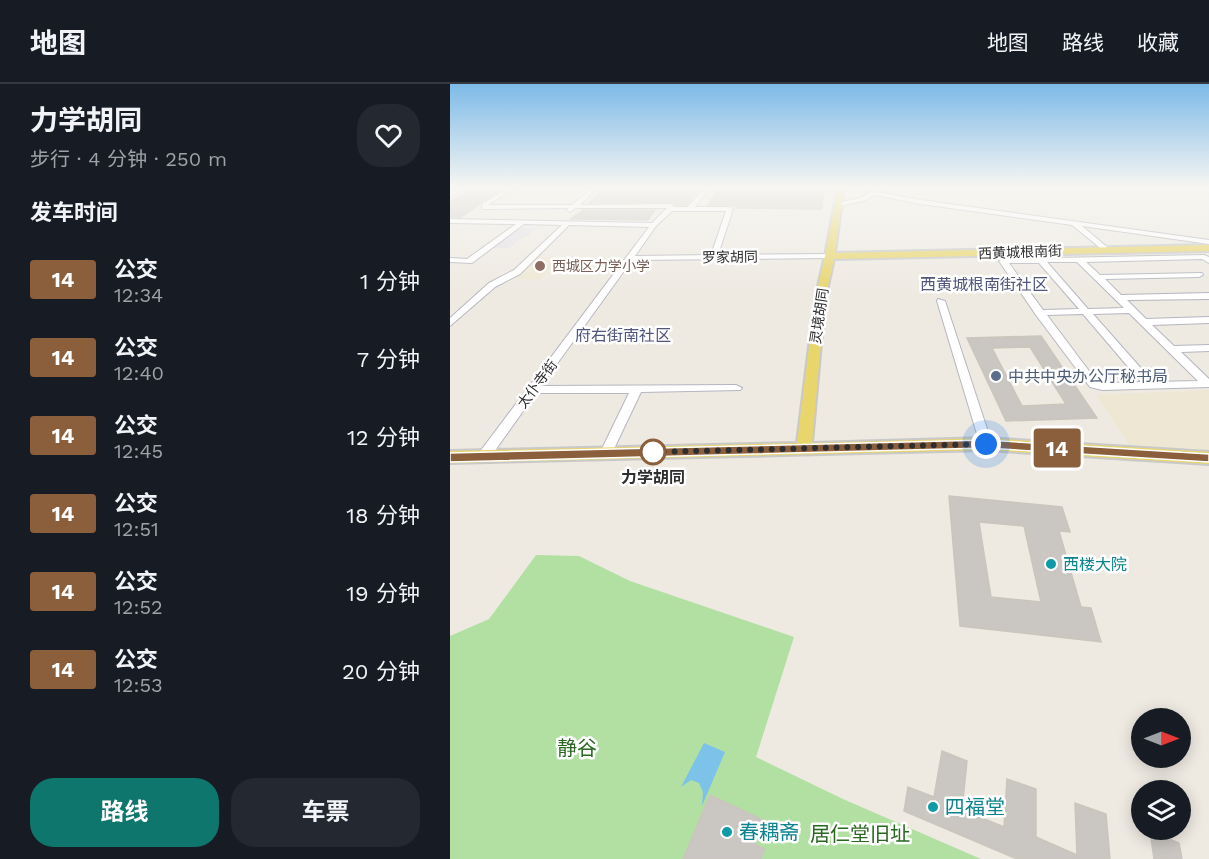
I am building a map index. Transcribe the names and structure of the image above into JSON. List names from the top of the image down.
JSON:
{
  "streets": {
    "main road": ["西黄城根南街", "灵境胡同"],
    "street": ["罗家胡同", "太仆寺街"]
  },
  "crossings": [
    ["西黄城根南街", "罗家胡同"],
    ["西黄城根南街", "灵境胡同"],
    ["罗家胡同", "灵境胡同"],
    ["罗家胡同", "太仆寺街"]
  ],
  "districts": ["西黄城根南街社区", "府右街南社区"],
  "parks": ["静谷", "居仁堂旧址"],
  "places": [
    "西城区力学小学",
    "中共中央办公厅秘书局",
    "力学胡同",
    "西楼大院",
    "四福堂",
    "春耦斋"
  ],
  "lines": ["bus line 14"],
  "north": "right",
  "page": {
    "header": "地图",
    "nav": ["地图", "路线", "收藏"],
    "heading": [
      ["力学胡同", "步行 · 4 分钟 · 250 m"],
      "发车时间"
    ],
    "on_map": "14",
    "list": [
      {
        "mark": "14",
        "name": "公交",
        "note": "12:34",
        "value": "1 分钟"
      },
      {
        "mark": "14",
        "name": "公交",
        "note": "12:40",
        "value": "7 分钟"
      },
      {
        "mark": "14",
        "name": "公交",
        "note": "12:45",
        "value": "12 分钟"
      },
      {
        "mark": "14",
        "name": "公交",
        "note": "12:51",
        "value": "18 分钟"
      },
      {
        "mark": "14",
        "name": "公交",
        "note": "12:52",
        "value": "19 分钟"
      },
      {
        "mark": "14",
        "name": "公交",
        "note": "12:53",
        "value": "20 分钟"
      }
    ],
    "buttons": ["路线", "车票"]
  }
}
